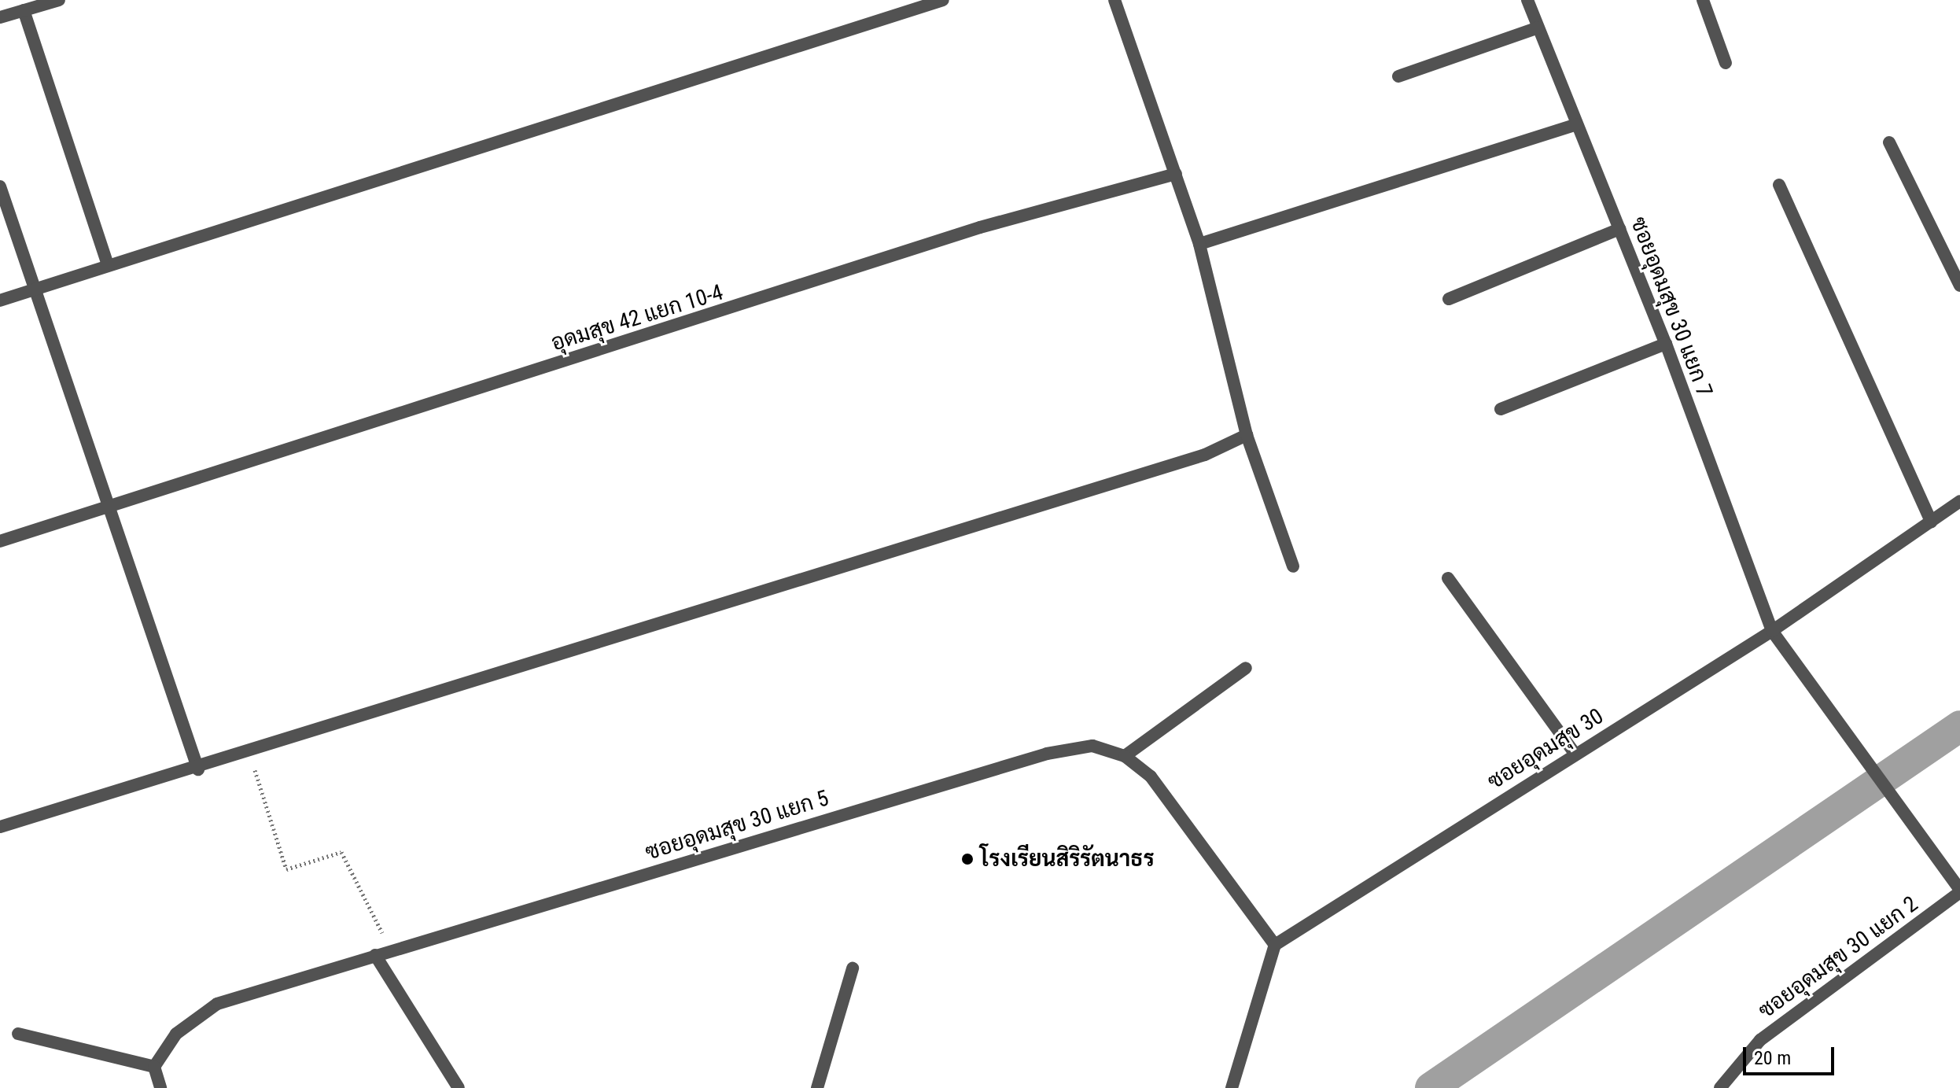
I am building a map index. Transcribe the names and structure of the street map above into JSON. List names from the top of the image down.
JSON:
{
  "streets": {
    "street": [
      "ซอยอุดมสุข 30 แยก 7",
      "อุดมสุข 42 แยก 10-4",
      "ซอยอุดมสุข 30",
      "ซอยอุดมสุข 30 แยก 5",
      "ซอยอุดมสุข 30 แยก 2"
    ]
  },
  "crossings": [
    ["ซอยอุดมสุข 30 แยก 7", "ซอยอุดมสุข 30"],
    ["ซอยอุดมสุข 30 แยก 7", "ซอยอุดมสุข 30 แยก 2"],
    ["ซอยอุดมสุข 30", "ซอยอุดมสุข 30 แยก 5"]
  ],
  "places": ["โรงเรียนสิริรัตนาธร"],
  "scale_bar": "20 m"
}
